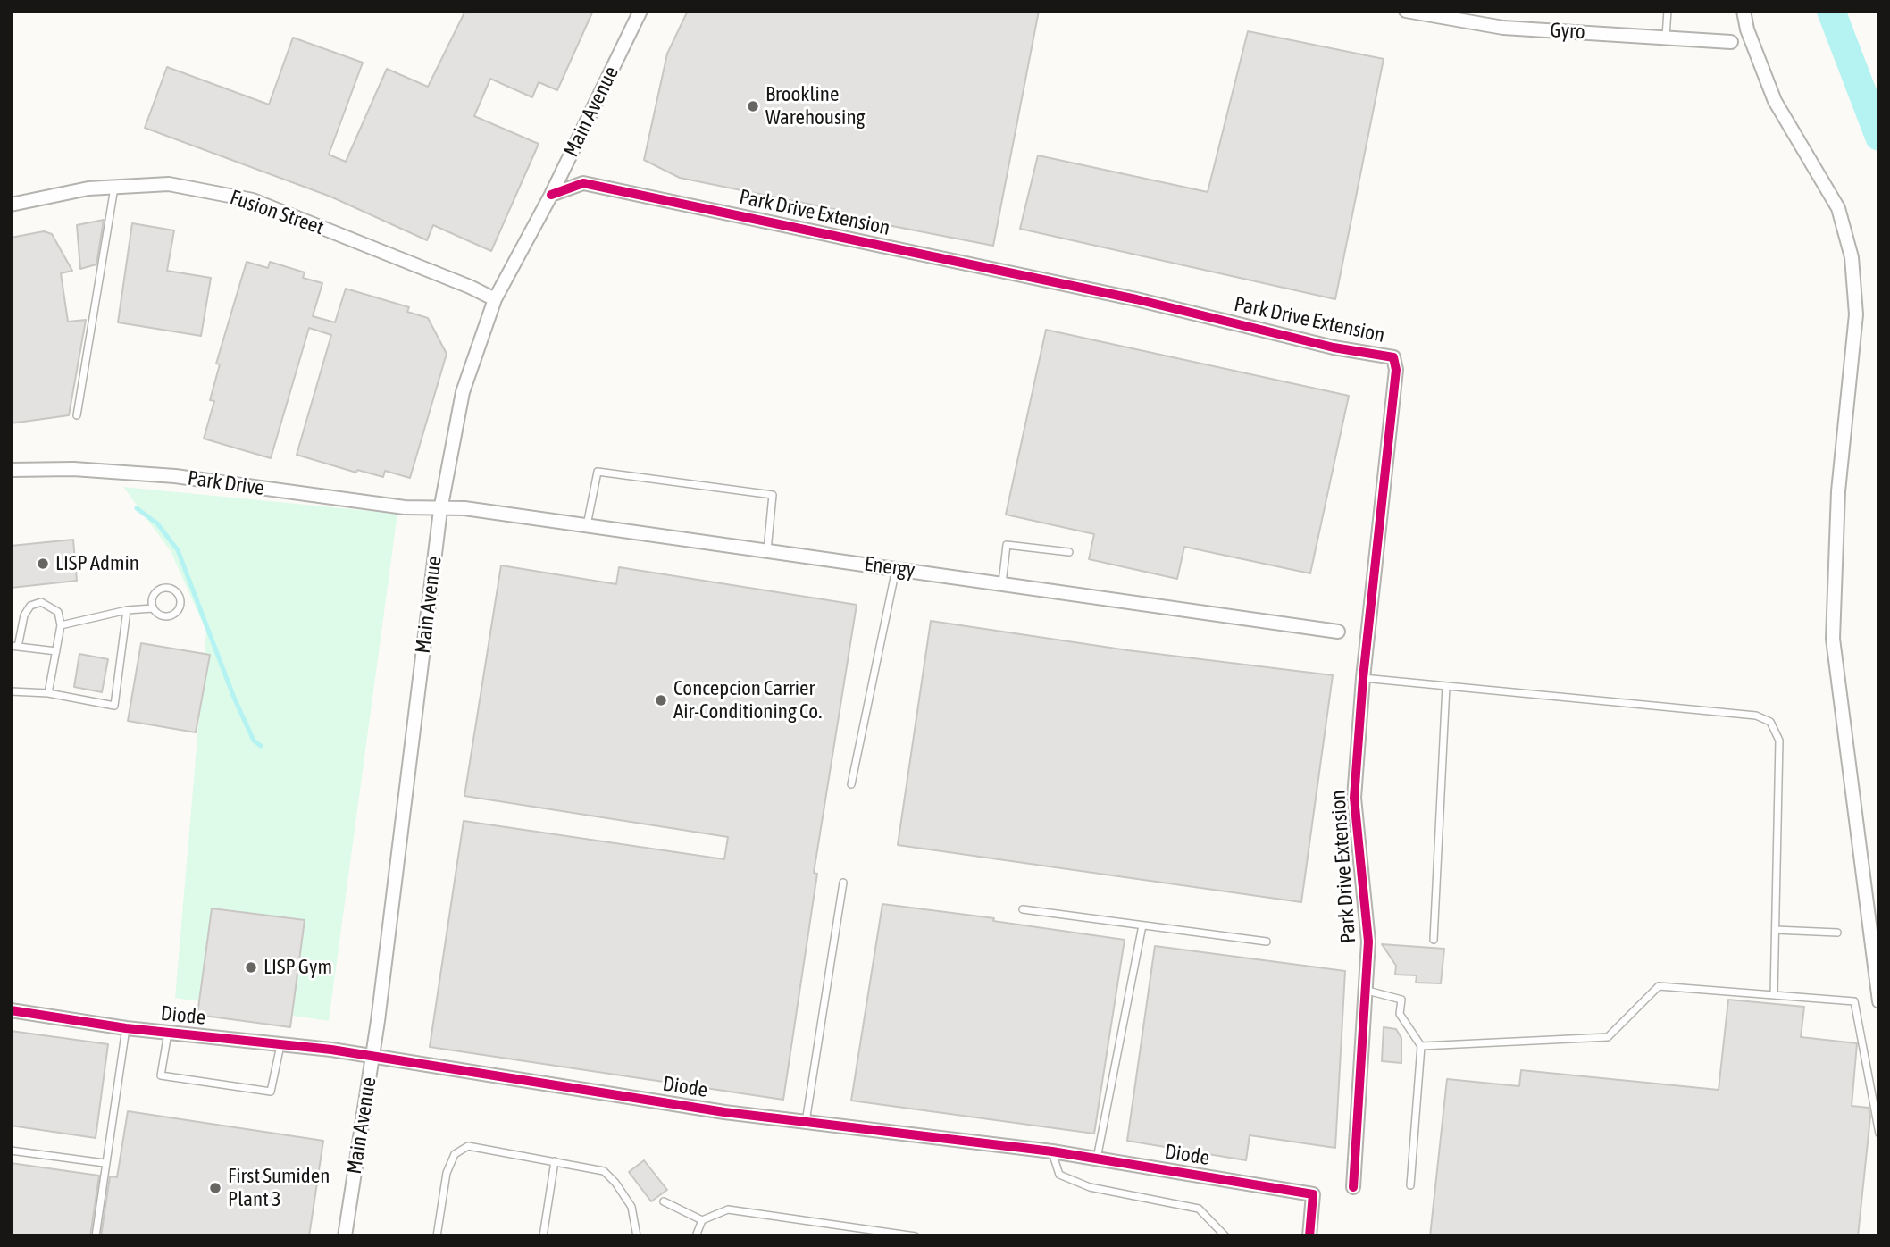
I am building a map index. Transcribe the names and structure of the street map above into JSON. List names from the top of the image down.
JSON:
{
  "streets": {
    "street": [
      "Gyro",
      "Main Avenue",
      "Fusion Street",
      "Park Drive Extension",
      "Park Drive",
      "Energy",
      "Diode"
    ]
  },
  "crossings": [
    ["Main Avenue", "Fusion Street"],
    ["Main Avenue", "Park Drive Extension"],
    ["Main Avenue", "Park Drive"],
    ["Main Avenue", "Energy"],
    ["Main Avenue", "Diode"],
    ["Park Drive", "Energy"]
  ],
  "places": [
    "Brookline Warehousing",
    "LISP Admin",
    "Concepcion Carrier Air-Conditioning Co.",
    "LISP Gym",
    "First Sumiden Plant 3"
  ]
}
